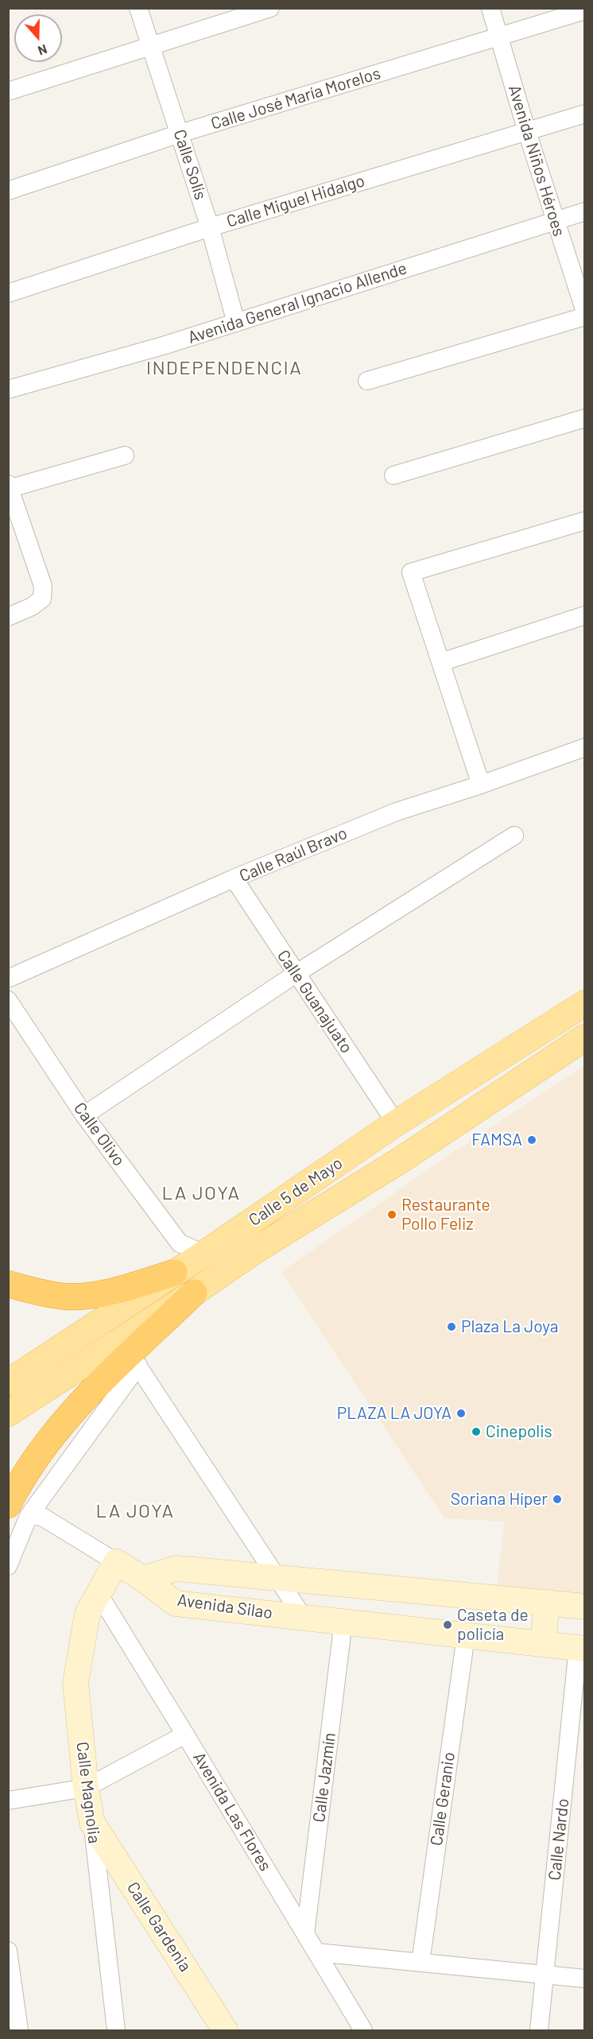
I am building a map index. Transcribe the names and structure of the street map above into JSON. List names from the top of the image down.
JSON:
{
  "streets": {
    "main road": ["Calle 5 de Mayo"],
    "street": [
      "Calle José María Morelos",
      "Avenida Niños Héroes",
      "Calle Solís",
      "Calle Miguel Hidalgo",
      "Avenida General Ignacio Allende",
      "Calle Raúl Bravo",
      "Calle Guanajuato",
      "Calle Olivo",
      "Avenida Silao",
      "Calle Jazmín",
      "Calle Magnolia",
      "Calle Geranio",
      "Avenida Las Flores",
      "Calle Nardo",
      "Calle Gardenia"
    ]
  },
  "crossings": [
    ["Calle José María Morelos", "Avenida Niños Héroes"],
    ["Calle José María Morelos", "Calle Solís"],
    ["Avenida Niños Héroes", "Calle Miguel Hidalgo"],
    ["Avenida Niños Héroes", "Avenida General Ignacio Allende"],
    ["Calle Solís", "Calle Miguel Hidalgo"],
    ["Calle Solís", "Avenida General Ignacio Allende"],
    ["Calle Raúl Bravo", "Calle Guanajuato"],
    ["Calle Guanajuato", "Calle 5 de Mayo"],
    ["Calle Olivo", "Calle 5 de Mayo"],
    ["Avenida Silao", "Calle Jazmín"],
    ["Avenida Silao", "Calle Geranio"],
    ["Avenida Silao", "Calle Nardo"],
    ["Calle Jazmín", "Avenida Las Flores"],
    ["Calle Magnolia", "Avenida Las Flores"],
    ["Calle Magnolia", "Calle Gardenia"]
  ],
  "districts": ["INDEPENDENCIA", "LA JOYA", "LA JOYA"],
  "places": [
    "FAMSA",
    "Restaurante Pollo Feliz",
    "Plaza La Joya",
    "PLAZA LA JOYA",
    "Cinepolis",
    "Soriana Híper",
    "Caseta de policía"
  ],
  "north": "bottom"
}
